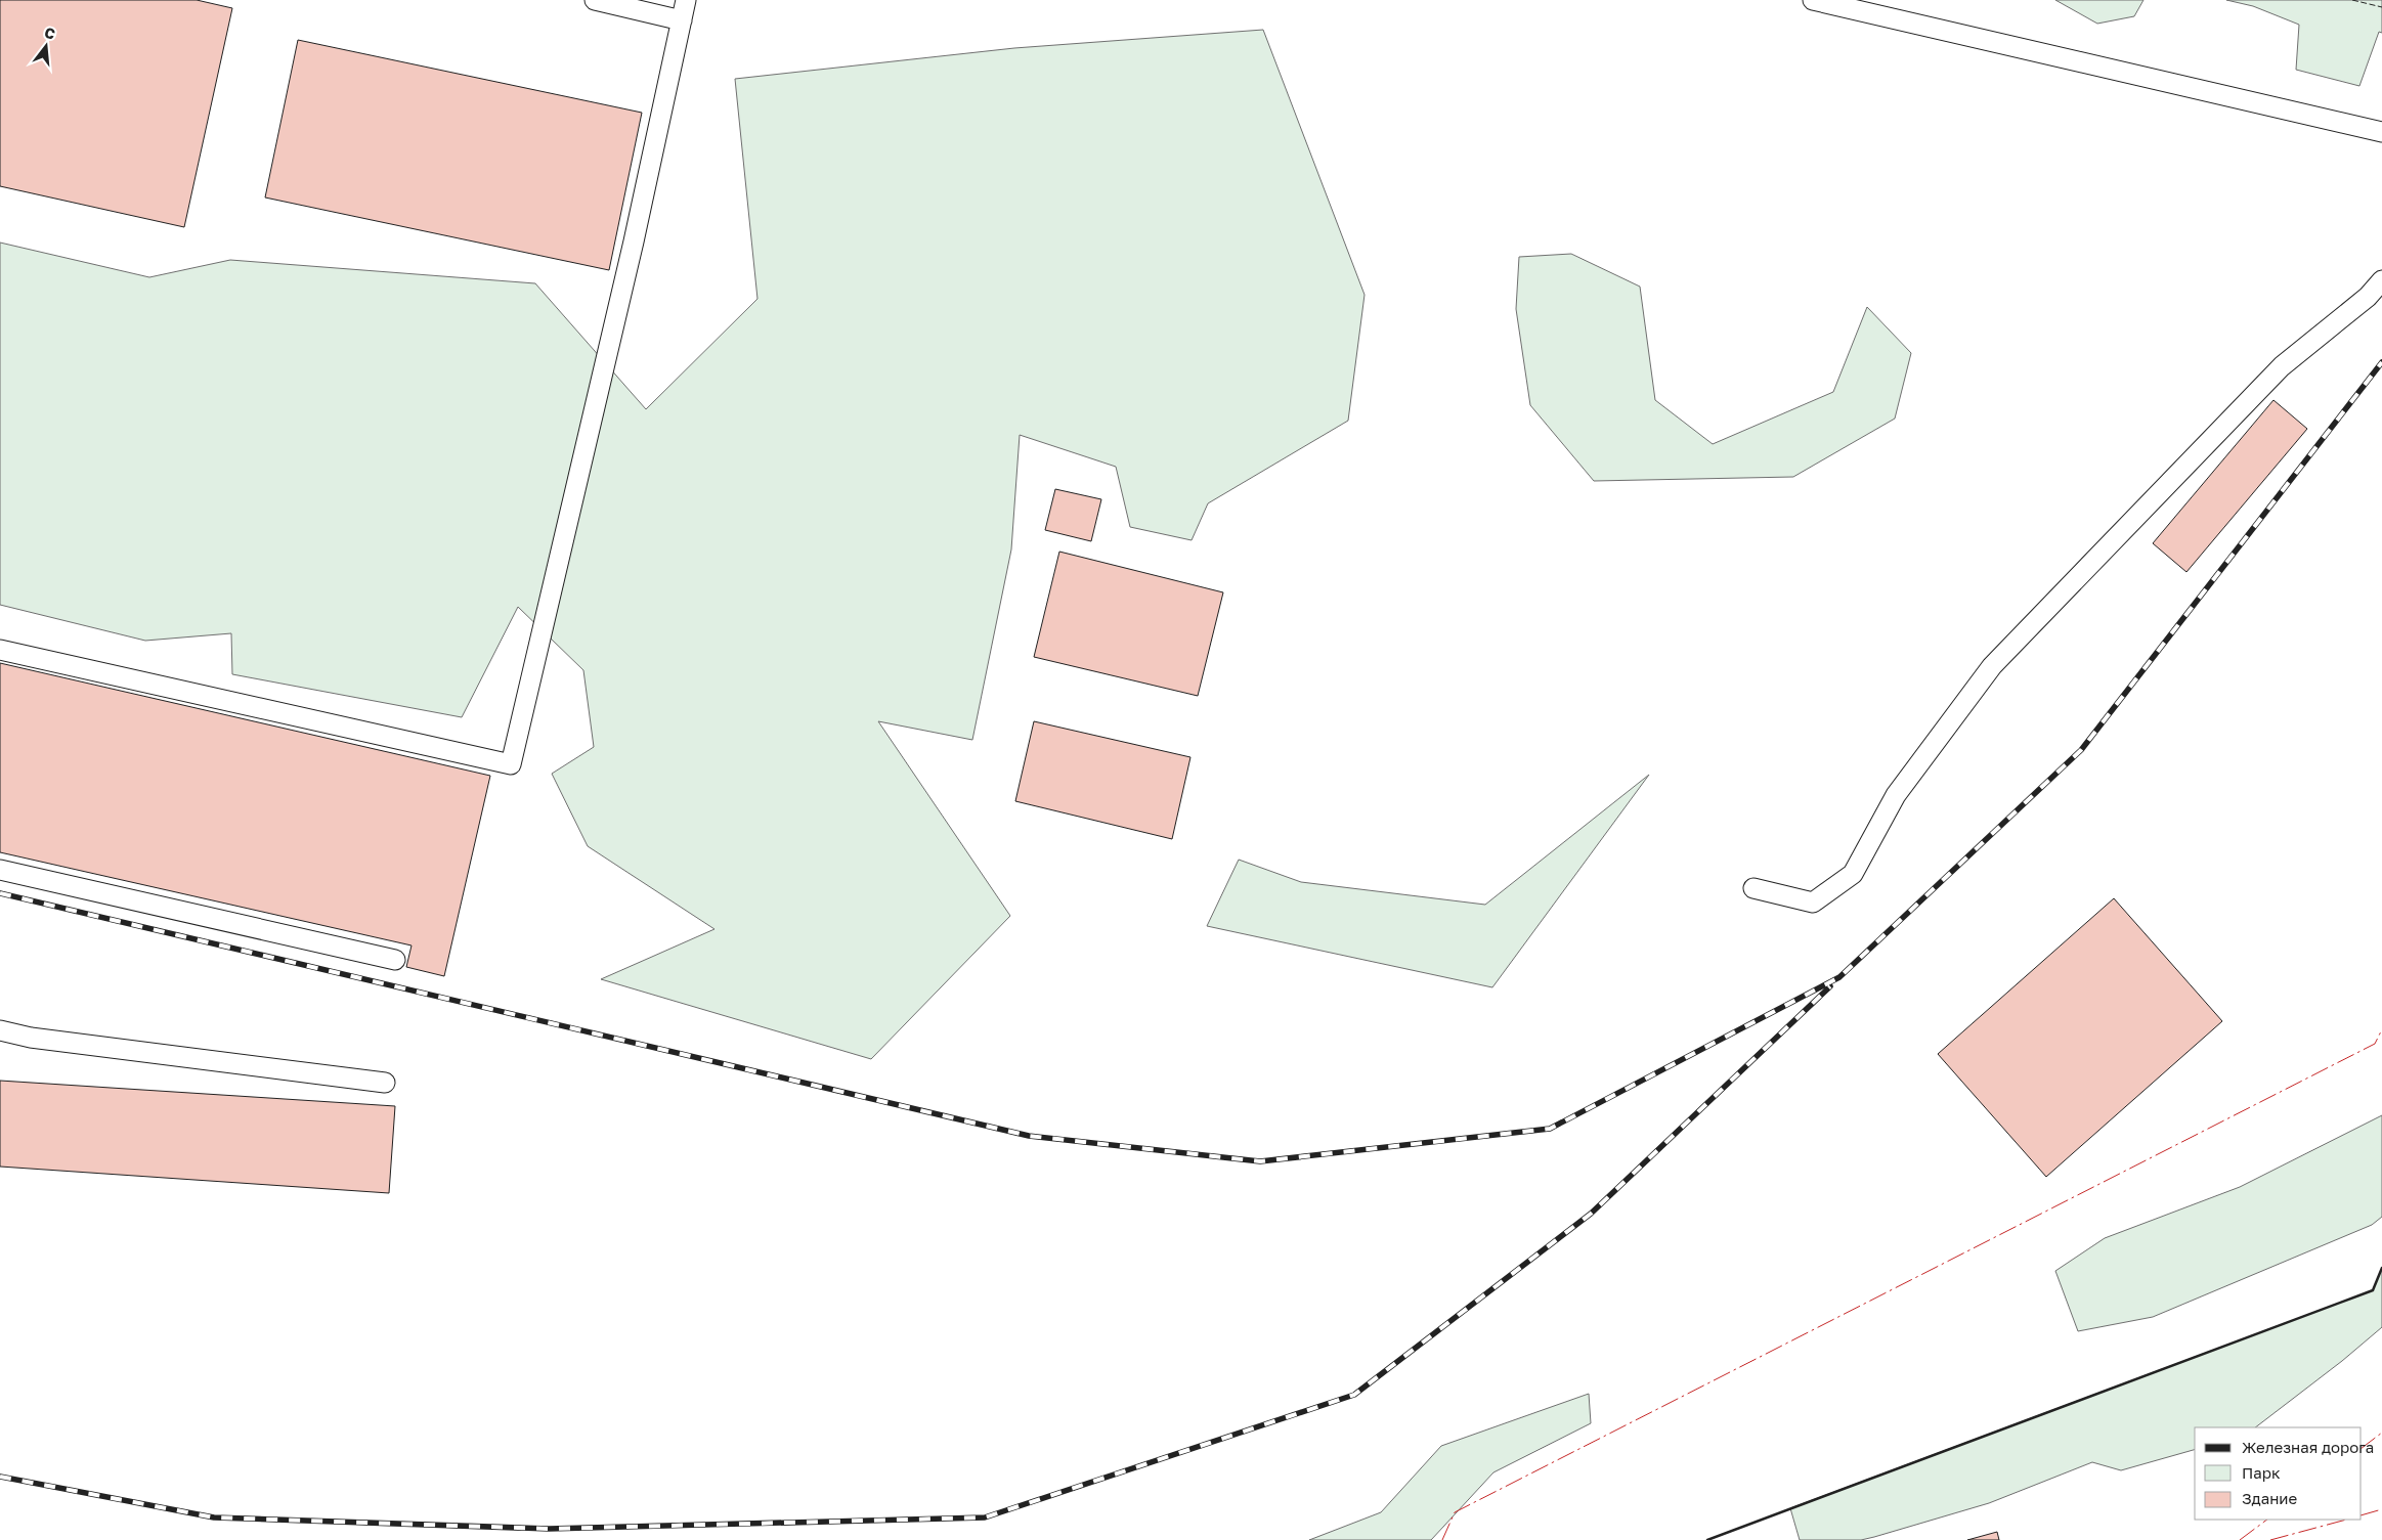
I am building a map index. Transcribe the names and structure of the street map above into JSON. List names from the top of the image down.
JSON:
{
  "legend": ["Железная дорога", "Парк", "Здание"],
  "north": "top"
}
